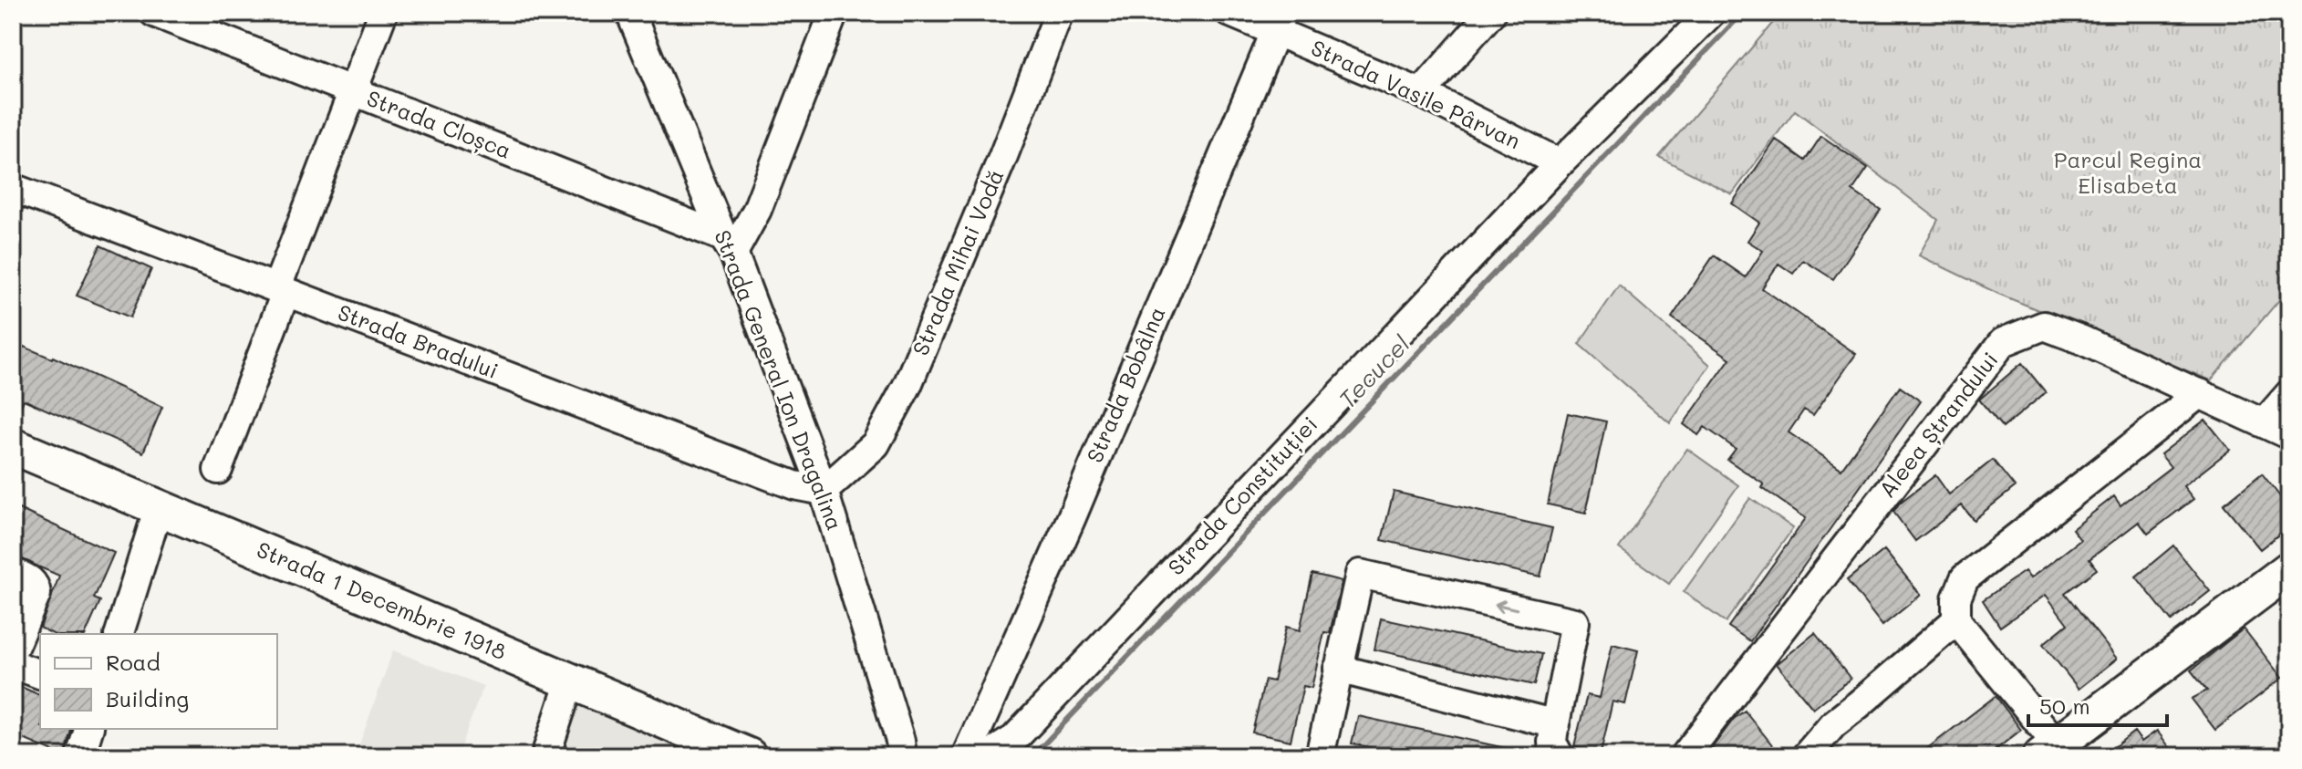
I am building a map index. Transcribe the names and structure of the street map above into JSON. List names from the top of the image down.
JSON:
{
  "streets": {
    "main road": ["Strada 1 Decembrie 1918"],
    "street": [
      "Strada Vasile Pârvan",
      "Strada Cloșca",
      "Strada Mihai Vodă",
      "Strada Bradului",
      "Strada General Ion Dragalina",
      "Strada Bobâlna",
      "Aleea Ștrandului",
      "Strada Constituției"
    ]
  },
  "crossings": [
    ["Strada Vasile Pârvan", "Strada Bobâlna"],
    ["Strada Vasile Pârvan", "Strada Constituției"],
    ["Strada Cloșca", "Strada General Ion Dragalina"],
    ["Strada Mihai Vodă", "Strada Bradului"],
    ["Strada Mihai Vodă", "Strada General Ion Dragalina"],
    ["Strada Bradului", "Strada General Ion Dragalina"]
  ],
  "water": ["Tecucel"],
  "parks": ["Parcul Regina Elisabeta"],
  "legend": ["Road", "Building"],
  "scale_bar": "50 m"
}
